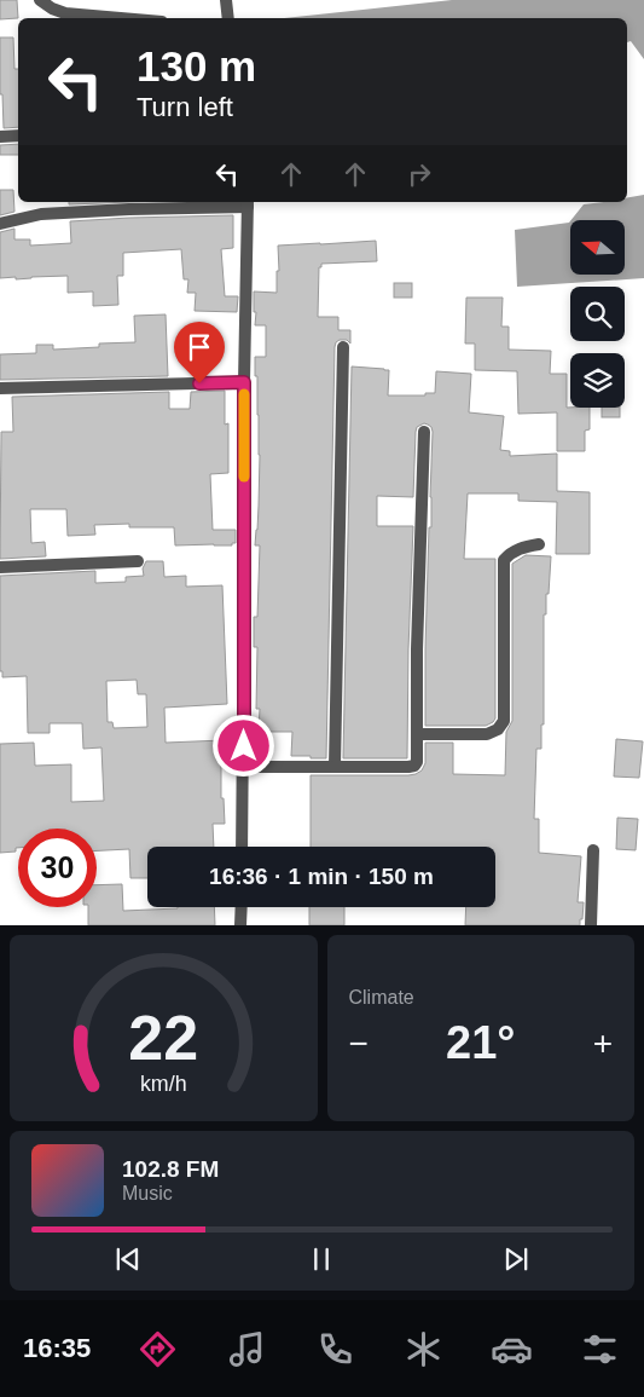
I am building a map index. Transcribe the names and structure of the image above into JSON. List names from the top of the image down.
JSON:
{
  "north": "left",
  "page": {
    "turn": ["130 m", "Turn left"],
    "limit": "30",
    "trip": "16:36 · 1 min · 150 m",
    "tile": "Climate",
    "heat": ["−", "21°", "+"],
    "song": ["102.8 FM", "Music"],
    "tabs": "16:35",
    "gauge": ["22", "km/h"]
  }
}
